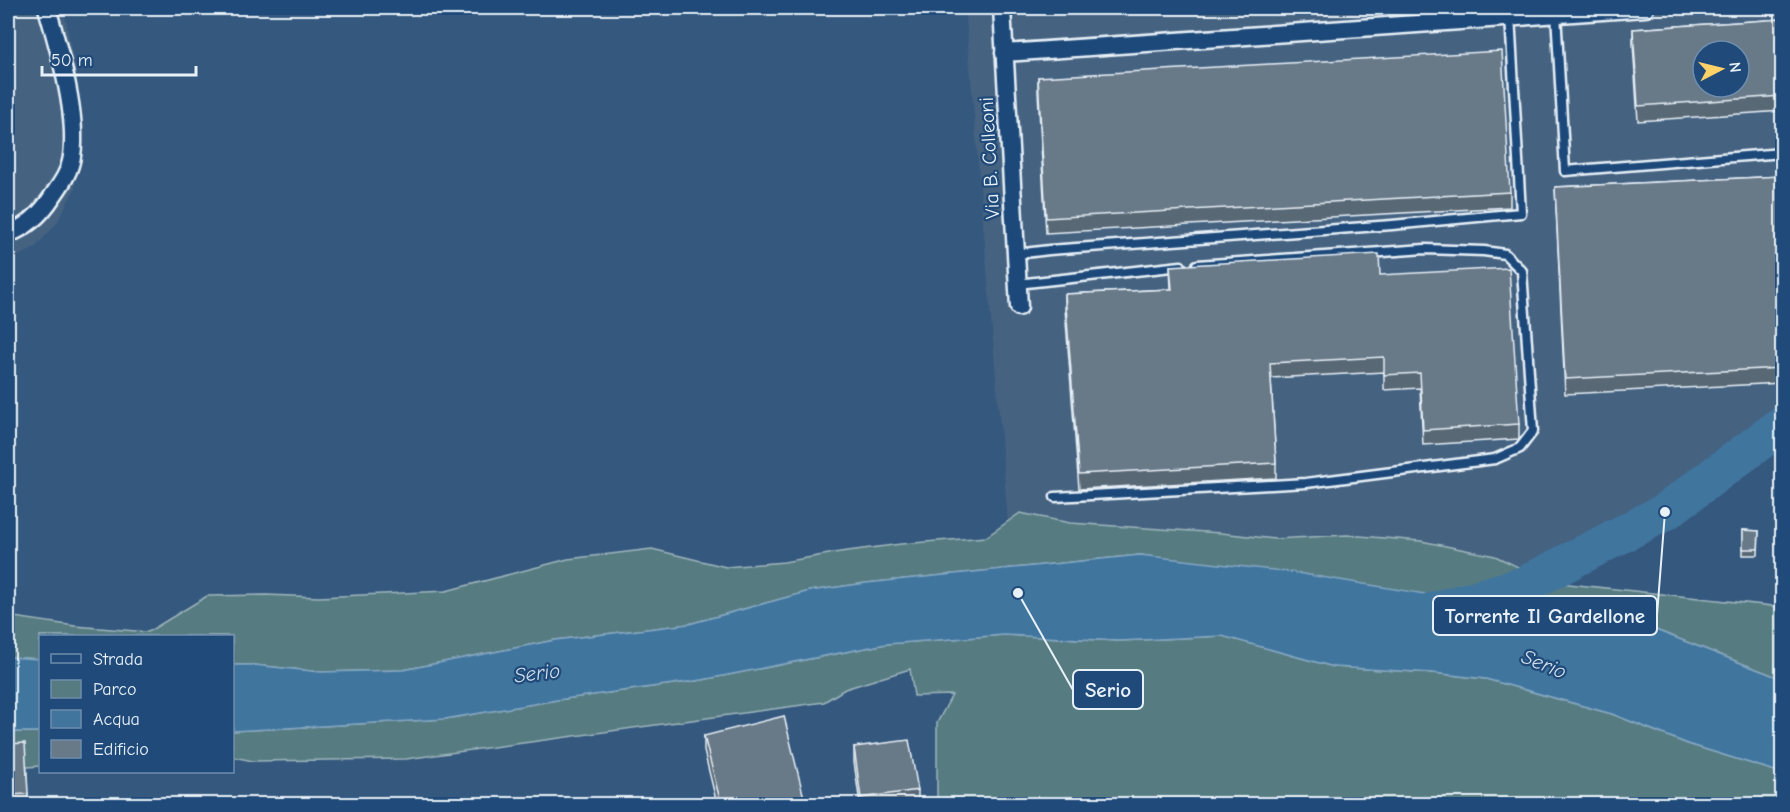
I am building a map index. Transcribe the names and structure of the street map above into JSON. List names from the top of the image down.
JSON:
{
  "streets": {
    "street": ["Via B. Colleoni"]
  },
  "water": ["Serio"],
  "places": ["Torrente Il Gardellone", "Serio"],
  "legend": [
    "Strada",
    "Parco",
    "Acqua",
    "Edificio"
  ],
  "scale_bar": "50 m",
  "north": "right"
}
